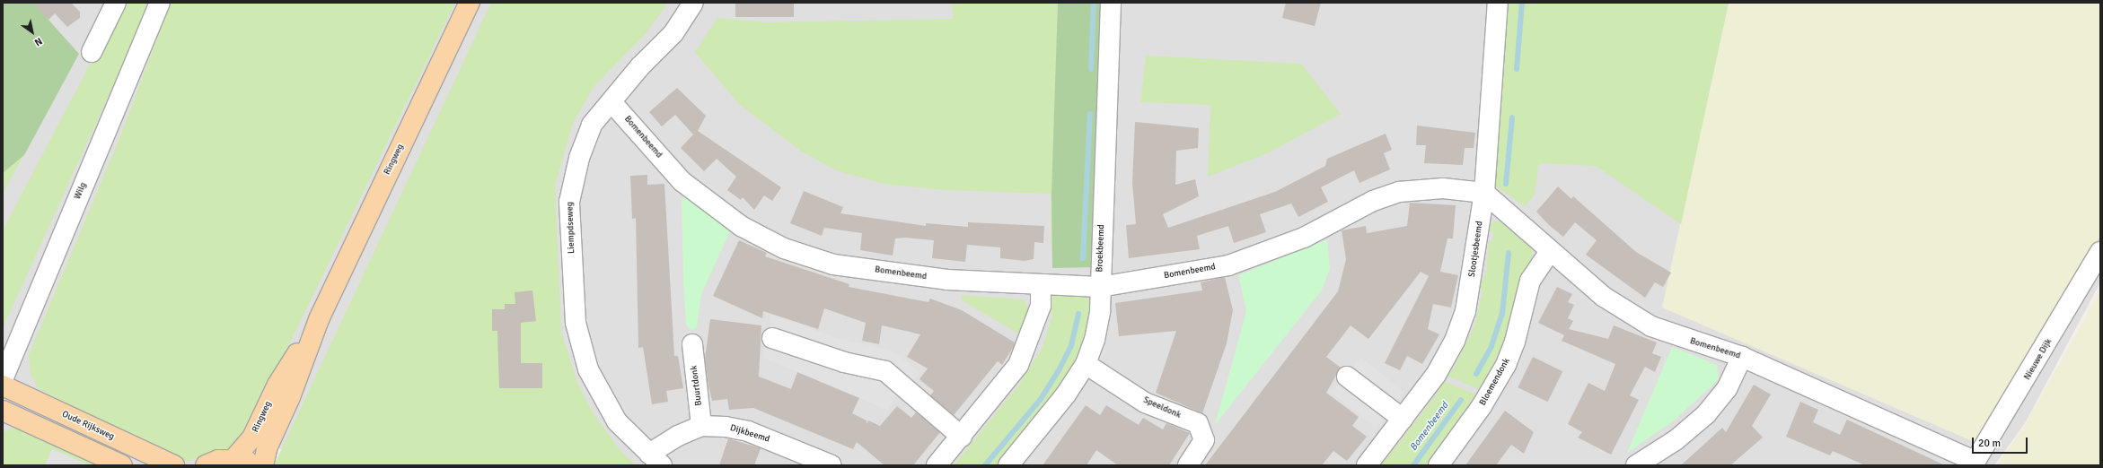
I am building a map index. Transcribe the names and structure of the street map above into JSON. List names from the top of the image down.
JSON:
{
  "streets": {
    "main road": ["Ringweg", "Oude Rijksweg"],
    "street": [
      "Bomenbeemd",
      "Wilg",
      "Liempdseweg",
      "Broekbeemd",
      "Slootjesbeemd",
      "Nieuwe Dijk",
      "Bloemendonk",
      "Buurtdonk",
      "Speeldonk",
      "Dijkbeemd"
    ]
  },
  "crossings": [
    ["Bomenbeemd", "Liempdseweg"],
    ["Bomenbeemd", "Broekbeemd"],
    ["Bomenbeemd", "Slootjesbeemd"],
    ["Bomenbeemd", "Nieuwe Dijk"],
    ["Bomenbeemd", "Bloemendonk"],
    ["Liempdseweg", "Dijkbeemd"],
    ["Broekbeemd", "Speeldonk"],
    ["Buurtdonk", "Dijkbeemd"]
  ],
  "water": ["Bomenbeemd"],
  "scale_bar": "20 m",
  "north": "bottom right"
}
